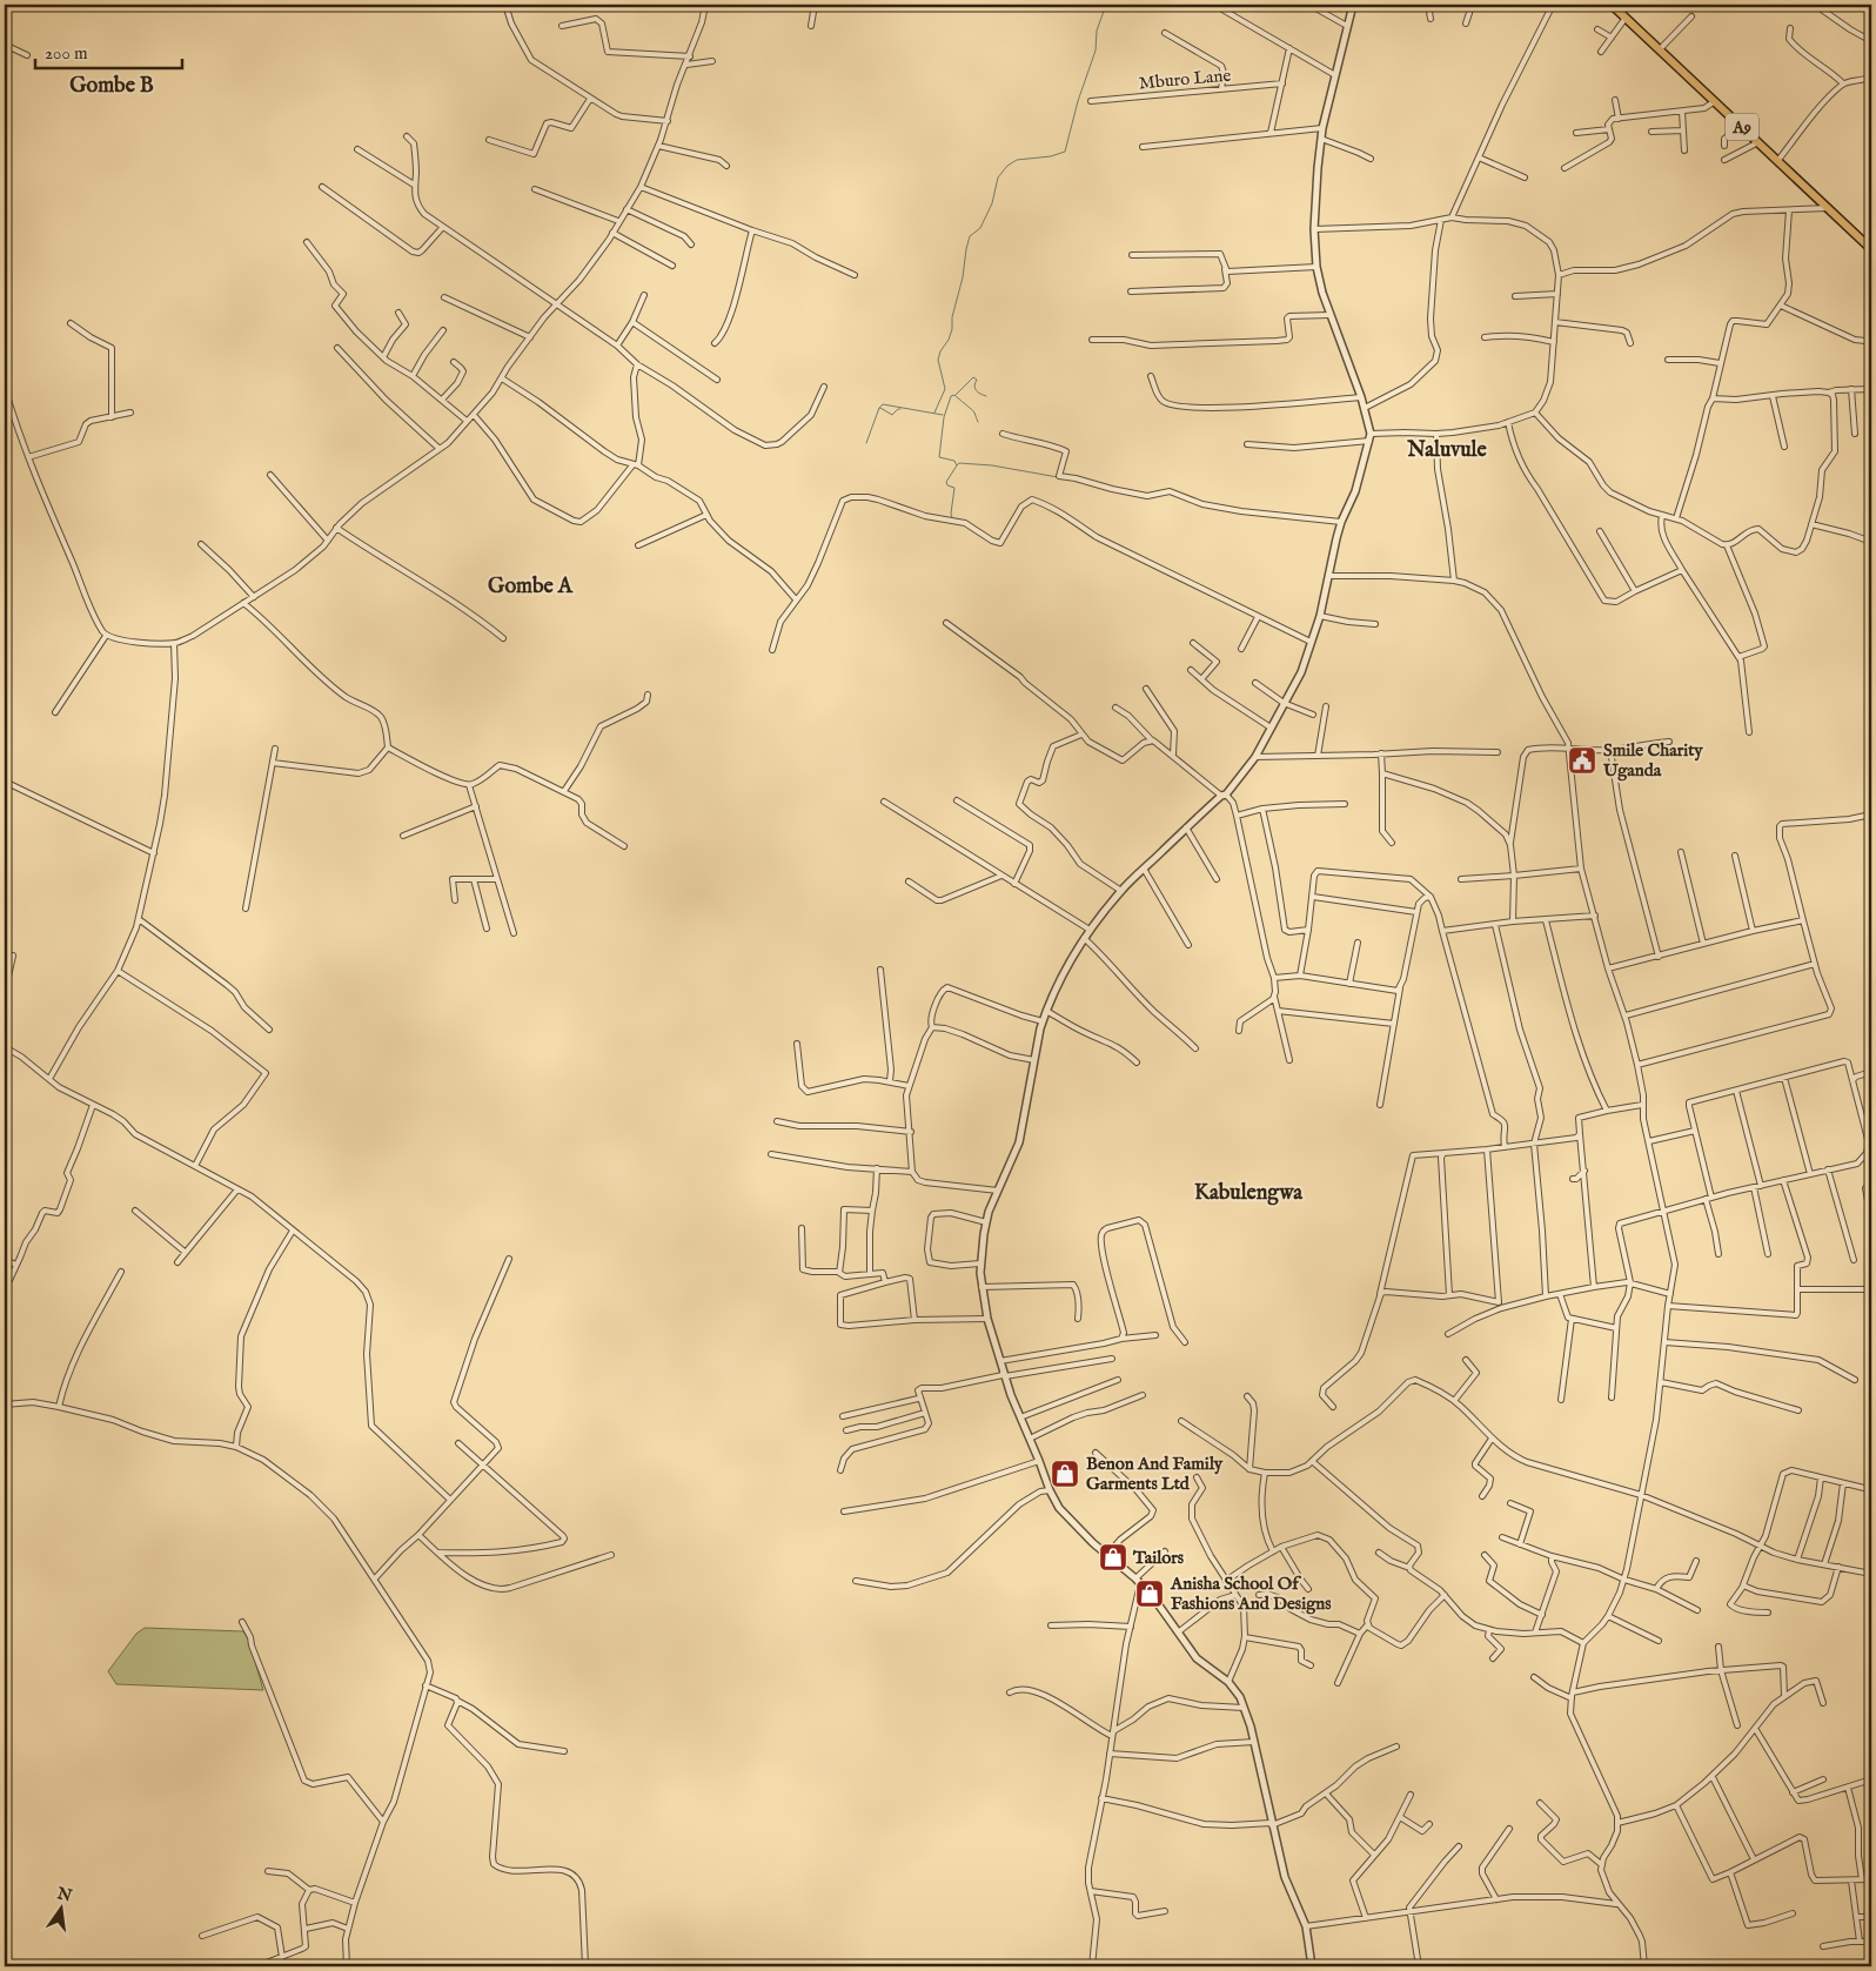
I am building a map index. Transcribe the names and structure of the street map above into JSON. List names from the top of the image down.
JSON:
{
  "streets": {
    "main road": ["A9"],
    "street": ["Mburo Lane"]
  },
  "districts": [
    "Gombe B",
    "Naluvule",
    "Gombe A",
    "Kabulengwa"
  ],
  "places": {
    "public building": ["Smile Charity Uganda"],
    "shop": ["Benon And Family Garments Ltd", "Tailors", "Anisha School Of Fashions And Designs"]
  },
  "scale_bar": "200 m",
  "north": "top"
}
